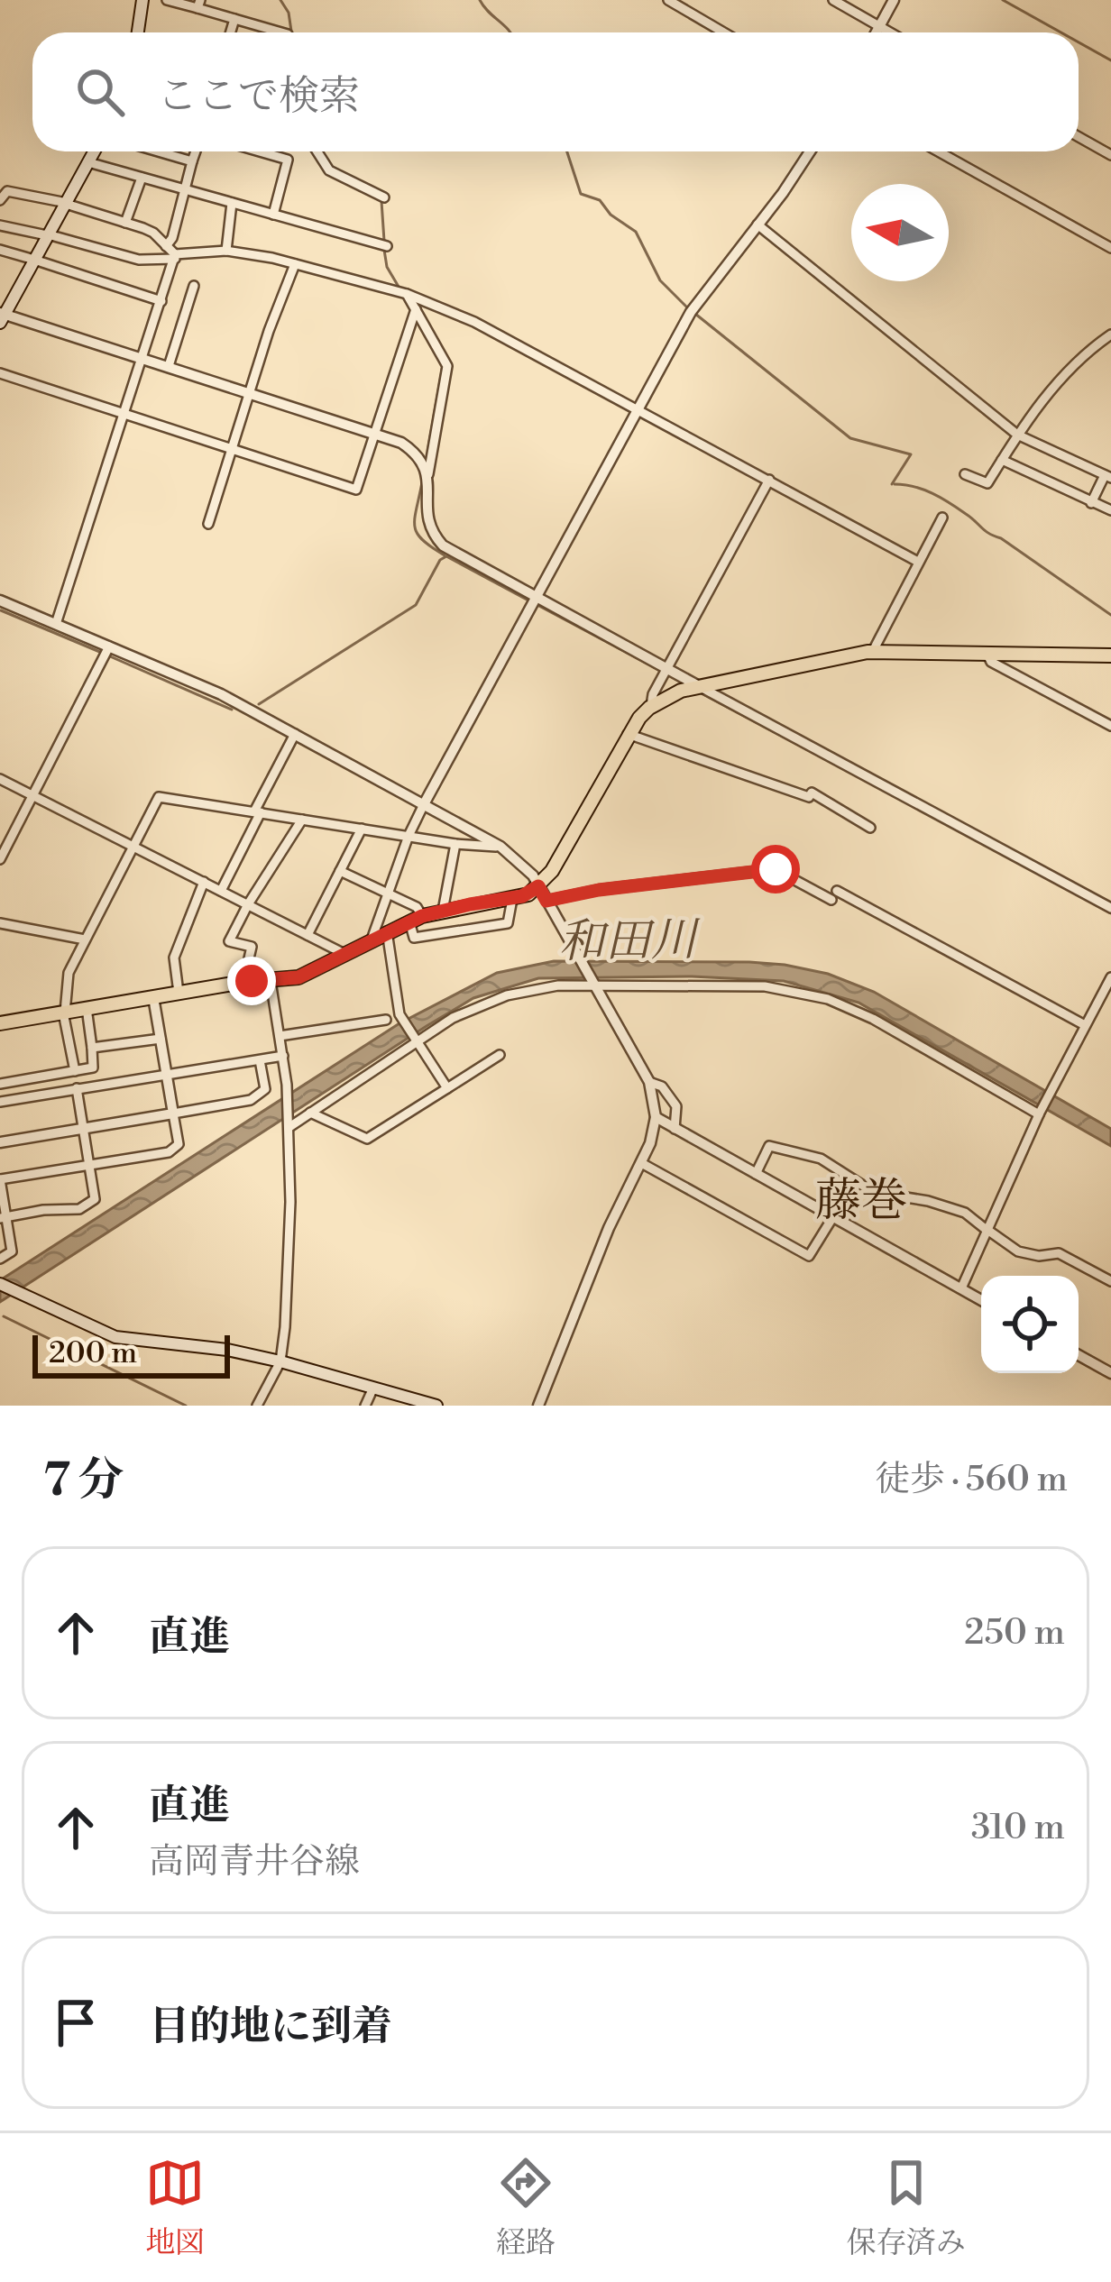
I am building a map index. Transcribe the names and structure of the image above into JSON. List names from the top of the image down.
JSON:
{
  "districts": ["藤巻"],
  "water": ["和田川"],
  "scale_bar": "200 m",
  "north": "left",
  "page": {
    "search": "ここで検索",
    "scale": "200 m",
    "heading": ["7 分", "徒歩 · 560 m"],
    "list": [
      ["直進", "250 m"],
      ["直進", "高岡青井谷線", "310 m"],
      "目的地に到着"
    ],
    "nav": ["地図", "経路", "保存済み"]
  }
}
